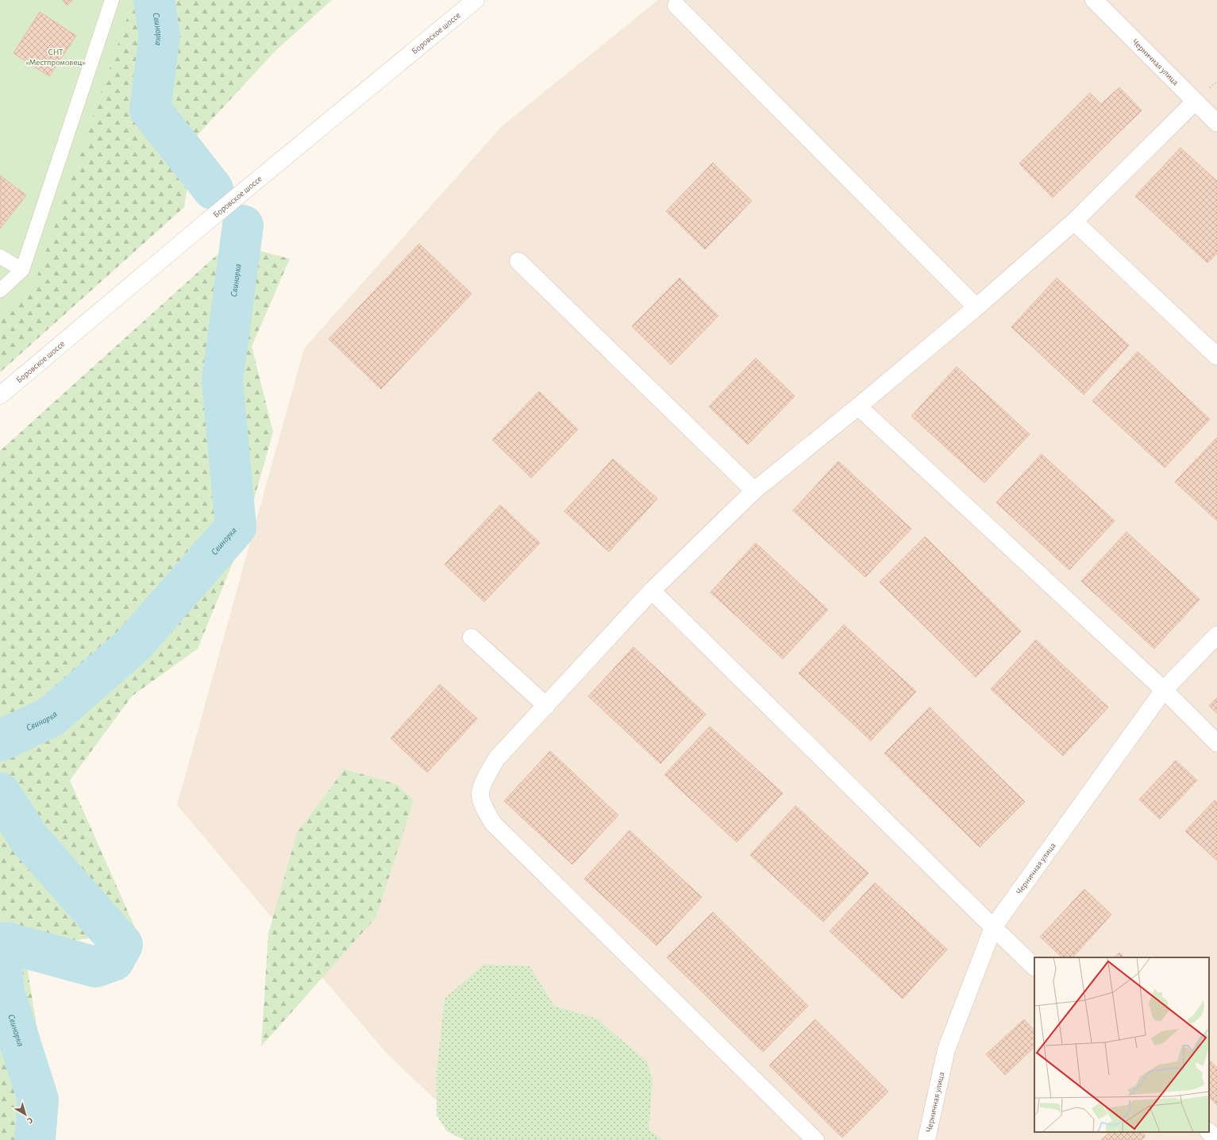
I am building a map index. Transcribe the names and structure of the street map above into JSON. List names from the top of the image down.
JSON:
{
  "streets": {
    "street": ["Боровское шоссе", "Черничная улица"]
  },
  "water": ["Свинорка"],
  "parks": ["СНТ «Местпромовец»"],
  "north": "bottom right"
}
